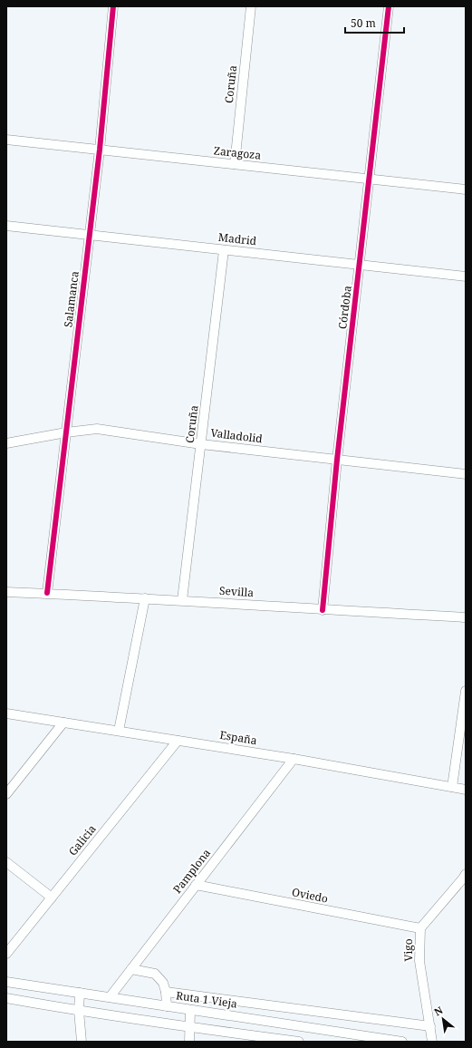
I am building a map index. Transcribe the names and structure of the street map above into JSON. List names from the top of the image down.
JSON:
{
  "streets": {
    "street": [
      "Coruña",
      "Zaragoza",
      "Madrid",
      "Salamanca",
      "Córdoba",
      "Valladolid",
      "Sevilla",
      "España",
      "Galicia",
      "Pamplona",
      "Oviedo",
      "Vigo",
      "Ruta 1 Vieja"
    ]
  },
  "crossings": [
    ["Coruña", "Zaragoza"],
    ["Coruña", "Madrid"],
    ["Coruña", "Valladolid"],
    ["Coruña", "Sevilla"],
    ["Zaragoza", "Salamanca"],
    ["Zaragoza", "Córdoba"],
    ["Madrid", "Salamanca"],
    ["Madrid", "Córdoba"],
    ["Salamanca", "Valladolid"],
    ["Salamanca", "Sevilla"],
    ["Córdoba", "Valladolid"],
    ["Córdoba", "Sevilla"],
    ["España", "Galicia"],
    ["España", "Pamplona"],
    ["Pamplona", "Oviedo"],
    ["Pamplona", "Ruta 1 Vieja"],
    ["Oviedo", "Vigo"]
  ],
  "scale_bar": "50 m",
  "north": "top left"
}
